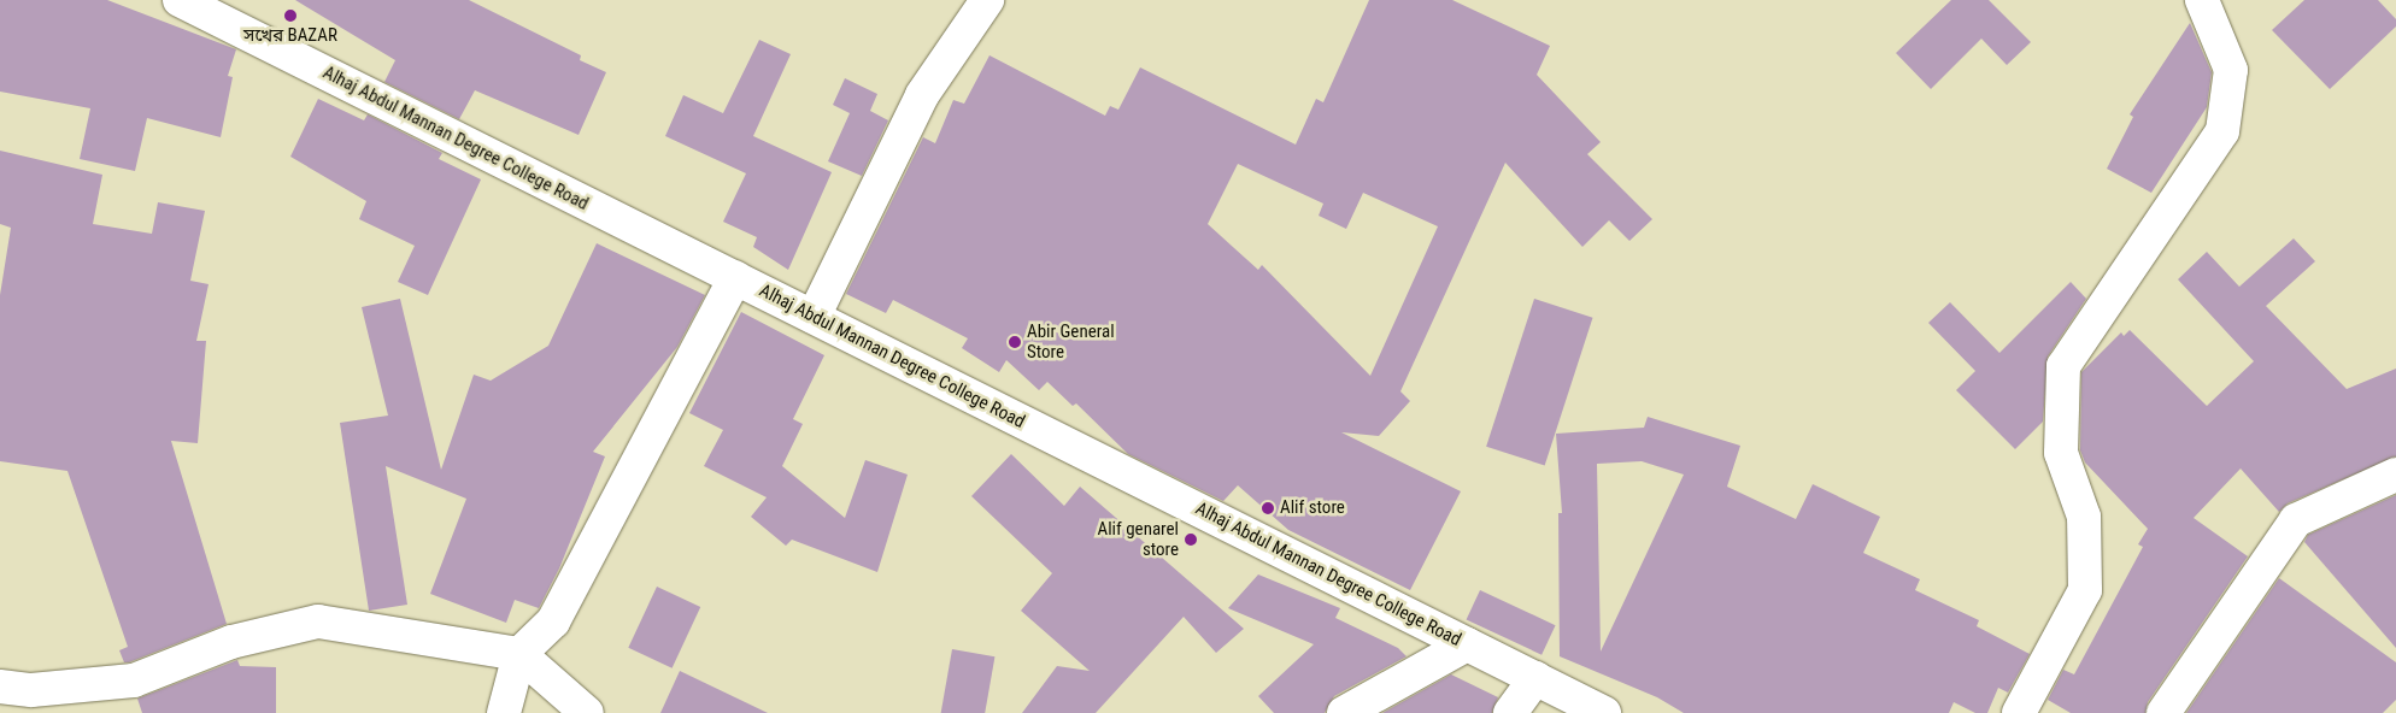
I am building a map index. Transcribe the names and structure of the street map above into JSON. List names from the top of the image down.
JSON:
{
  "streets": {
    "street": ["Alhaj Abdul Mannan Degree College Road"]
  },
  "places": [
    "সখের BAZAR",
    "Abir General Store",
    "Alif store",
    "Alif genarel store"
  ]
}
